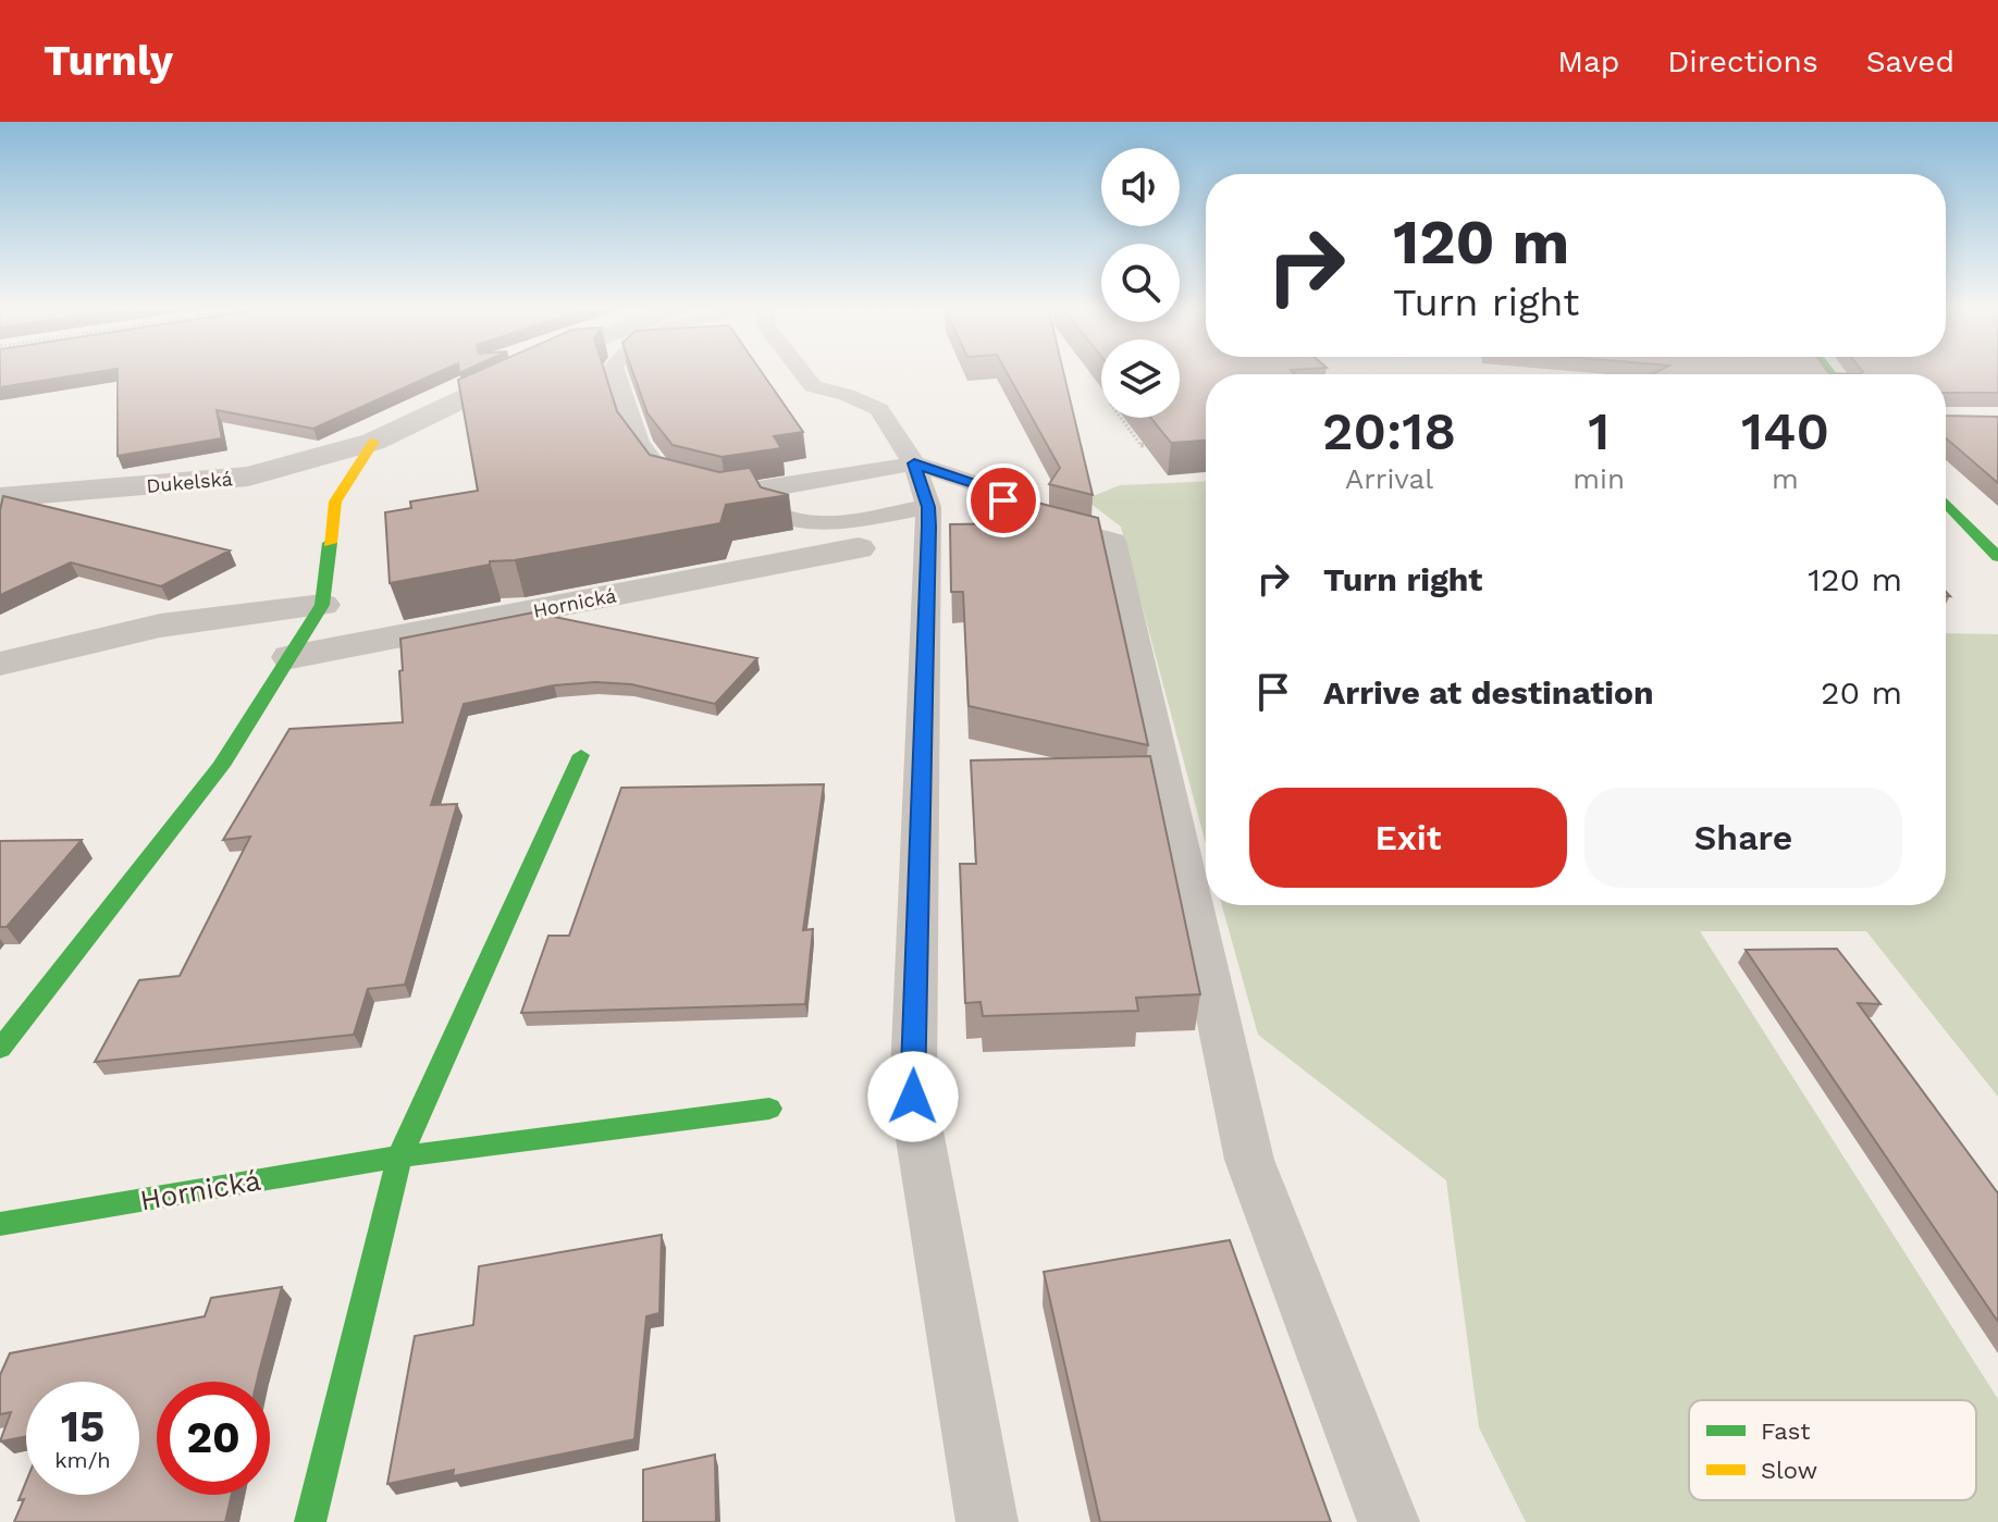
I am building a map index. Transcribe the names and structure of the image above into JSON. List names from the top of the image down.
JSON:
{
  "streets": {
    "street": ["Dukelská", "Hornická"]
  },
  "legend": ["Fast", "Slow"],
  "page": {
    "header": "Turnly",
    "nav": ["Map", "Directions", "Saved"],
    "turn": ["120 m", "Turn right"],
    "eta": [
      "20:18",
      "Arrival",
      "1",
      "min",
      "140",
      "m"
    ],
    "list": [
      {
        "name": "Turn right",
        "value": "120 m"
      },
      {
        "name": "Arrive at destination",
        "value": "20 m"
      }
    ],
    "buttons": ["Exit", "Share"],
    "speed": "15 km/h",
    "limit": "20"
  }
}
